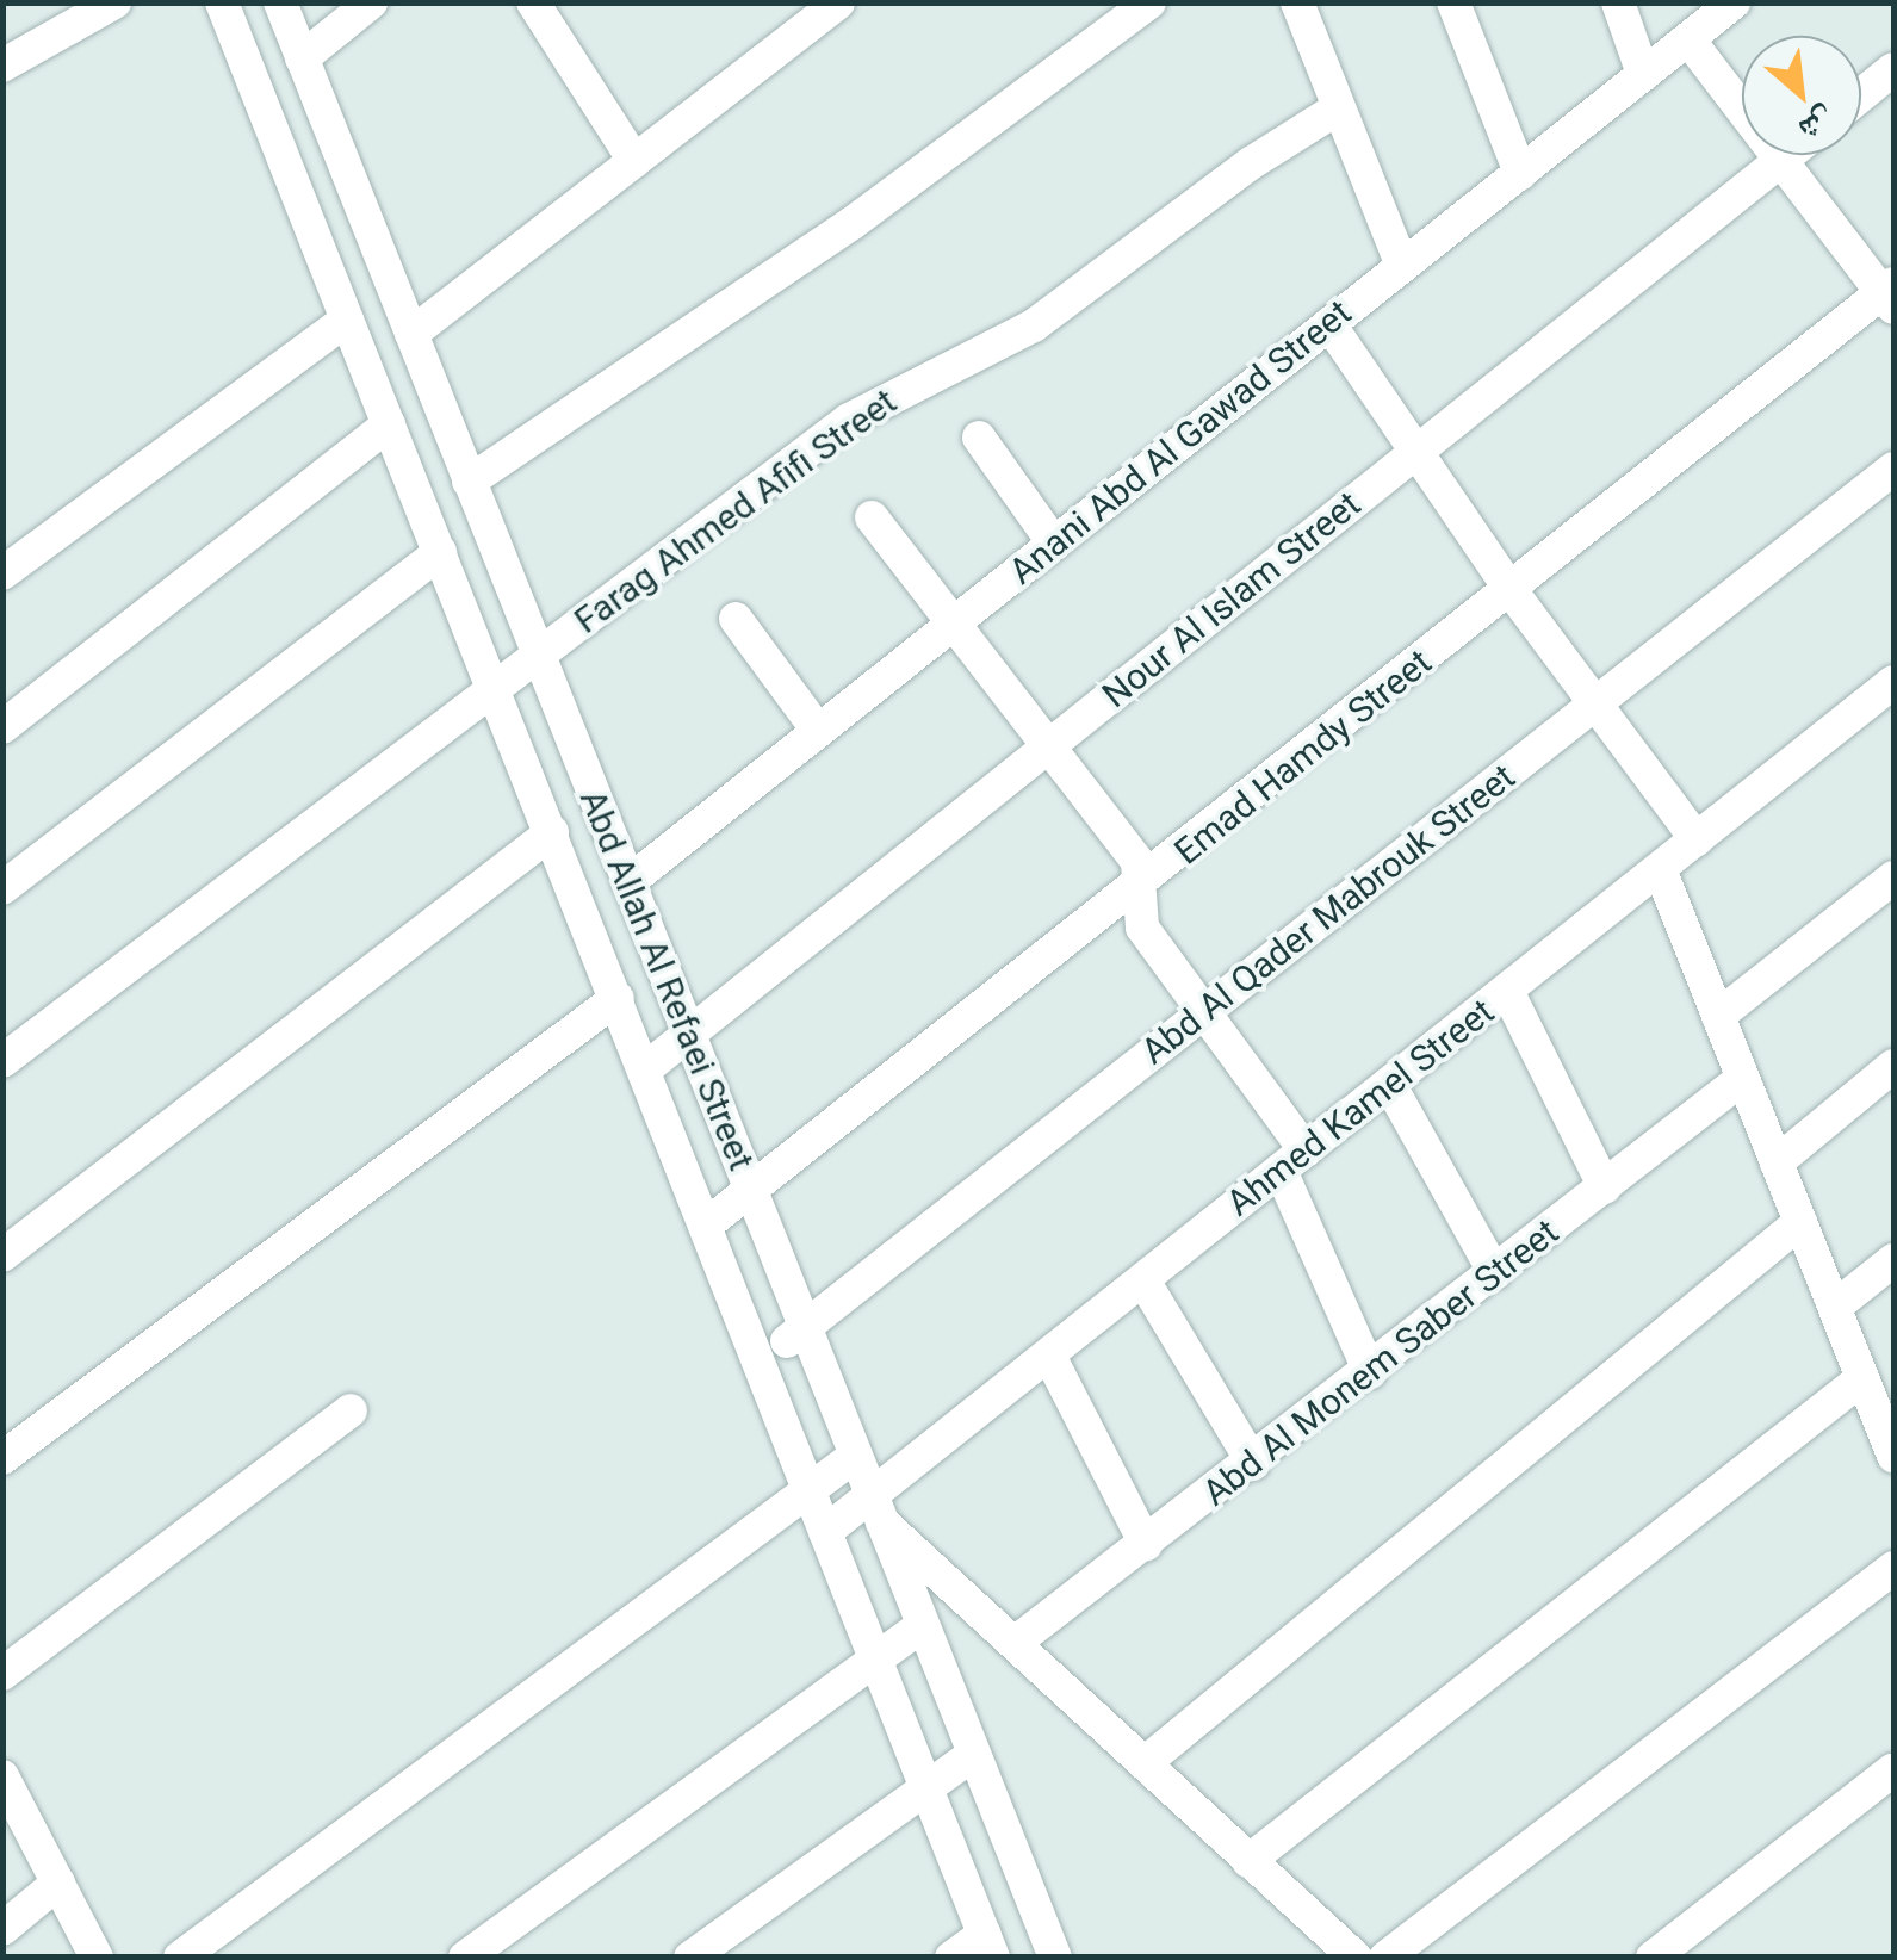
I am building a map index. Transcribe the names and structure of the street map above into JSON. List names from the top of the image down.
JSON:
{
  "streets": {
    "street": [
      "Anani Abd Al Gawad Street",
      "Farag Ahmed Afifi Street",
      "Nour Al Islam Street",
      "Emad Hamdy Street",
      "Abd Al Qader Mabrouk Street",
      "Abd Allah Al Refaei Street",
      "Ahmed Kamel Street",
      "Abd Al Monem Saber Street"
    ]
  },
  "crossings": [
    ["Anani Abd Al Gawad Street", "Abd Allah Al Refaei Street"],
    ["Farag Ahmed Afifi Street", "Abd Allah Al Refaei Street"],
    ["Nour Al Islam Street", "Abd Allah Al Refaei Street"],
    ["Emad Hamdy Street", "Abd Allah Al Refaei Street"],
    ["Abd Al Qader Mabrouk Street", "Abd Allah Al Refaei Street"],
    ["Abd Allah Al Refaei Street", "Ahmed Kamel Street"]
  ],
  "north": "bottom right"
}
